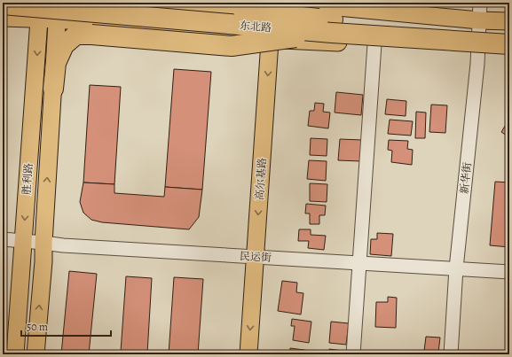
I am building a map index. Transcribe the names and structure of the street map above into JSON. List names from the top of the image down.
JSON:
{
  "streets": {
    "highway": ["东北路"],
    "main road": ["胜利路", "高尔基路"],
    "street": ["新华街", "民运街"]
  },
  "crossings": [
    ["东北路", "新华街"],
    ["东北路", "胜利路"],
    ["东北路", "高尔基路"],
    ["新华街", "民运街"],
    ["胜利路", "民运街"],
    ["高尔基路", "民运街"]
  ],
  "one_way": ["高尔基路"],
  "scale_bar": "50 m"
}
